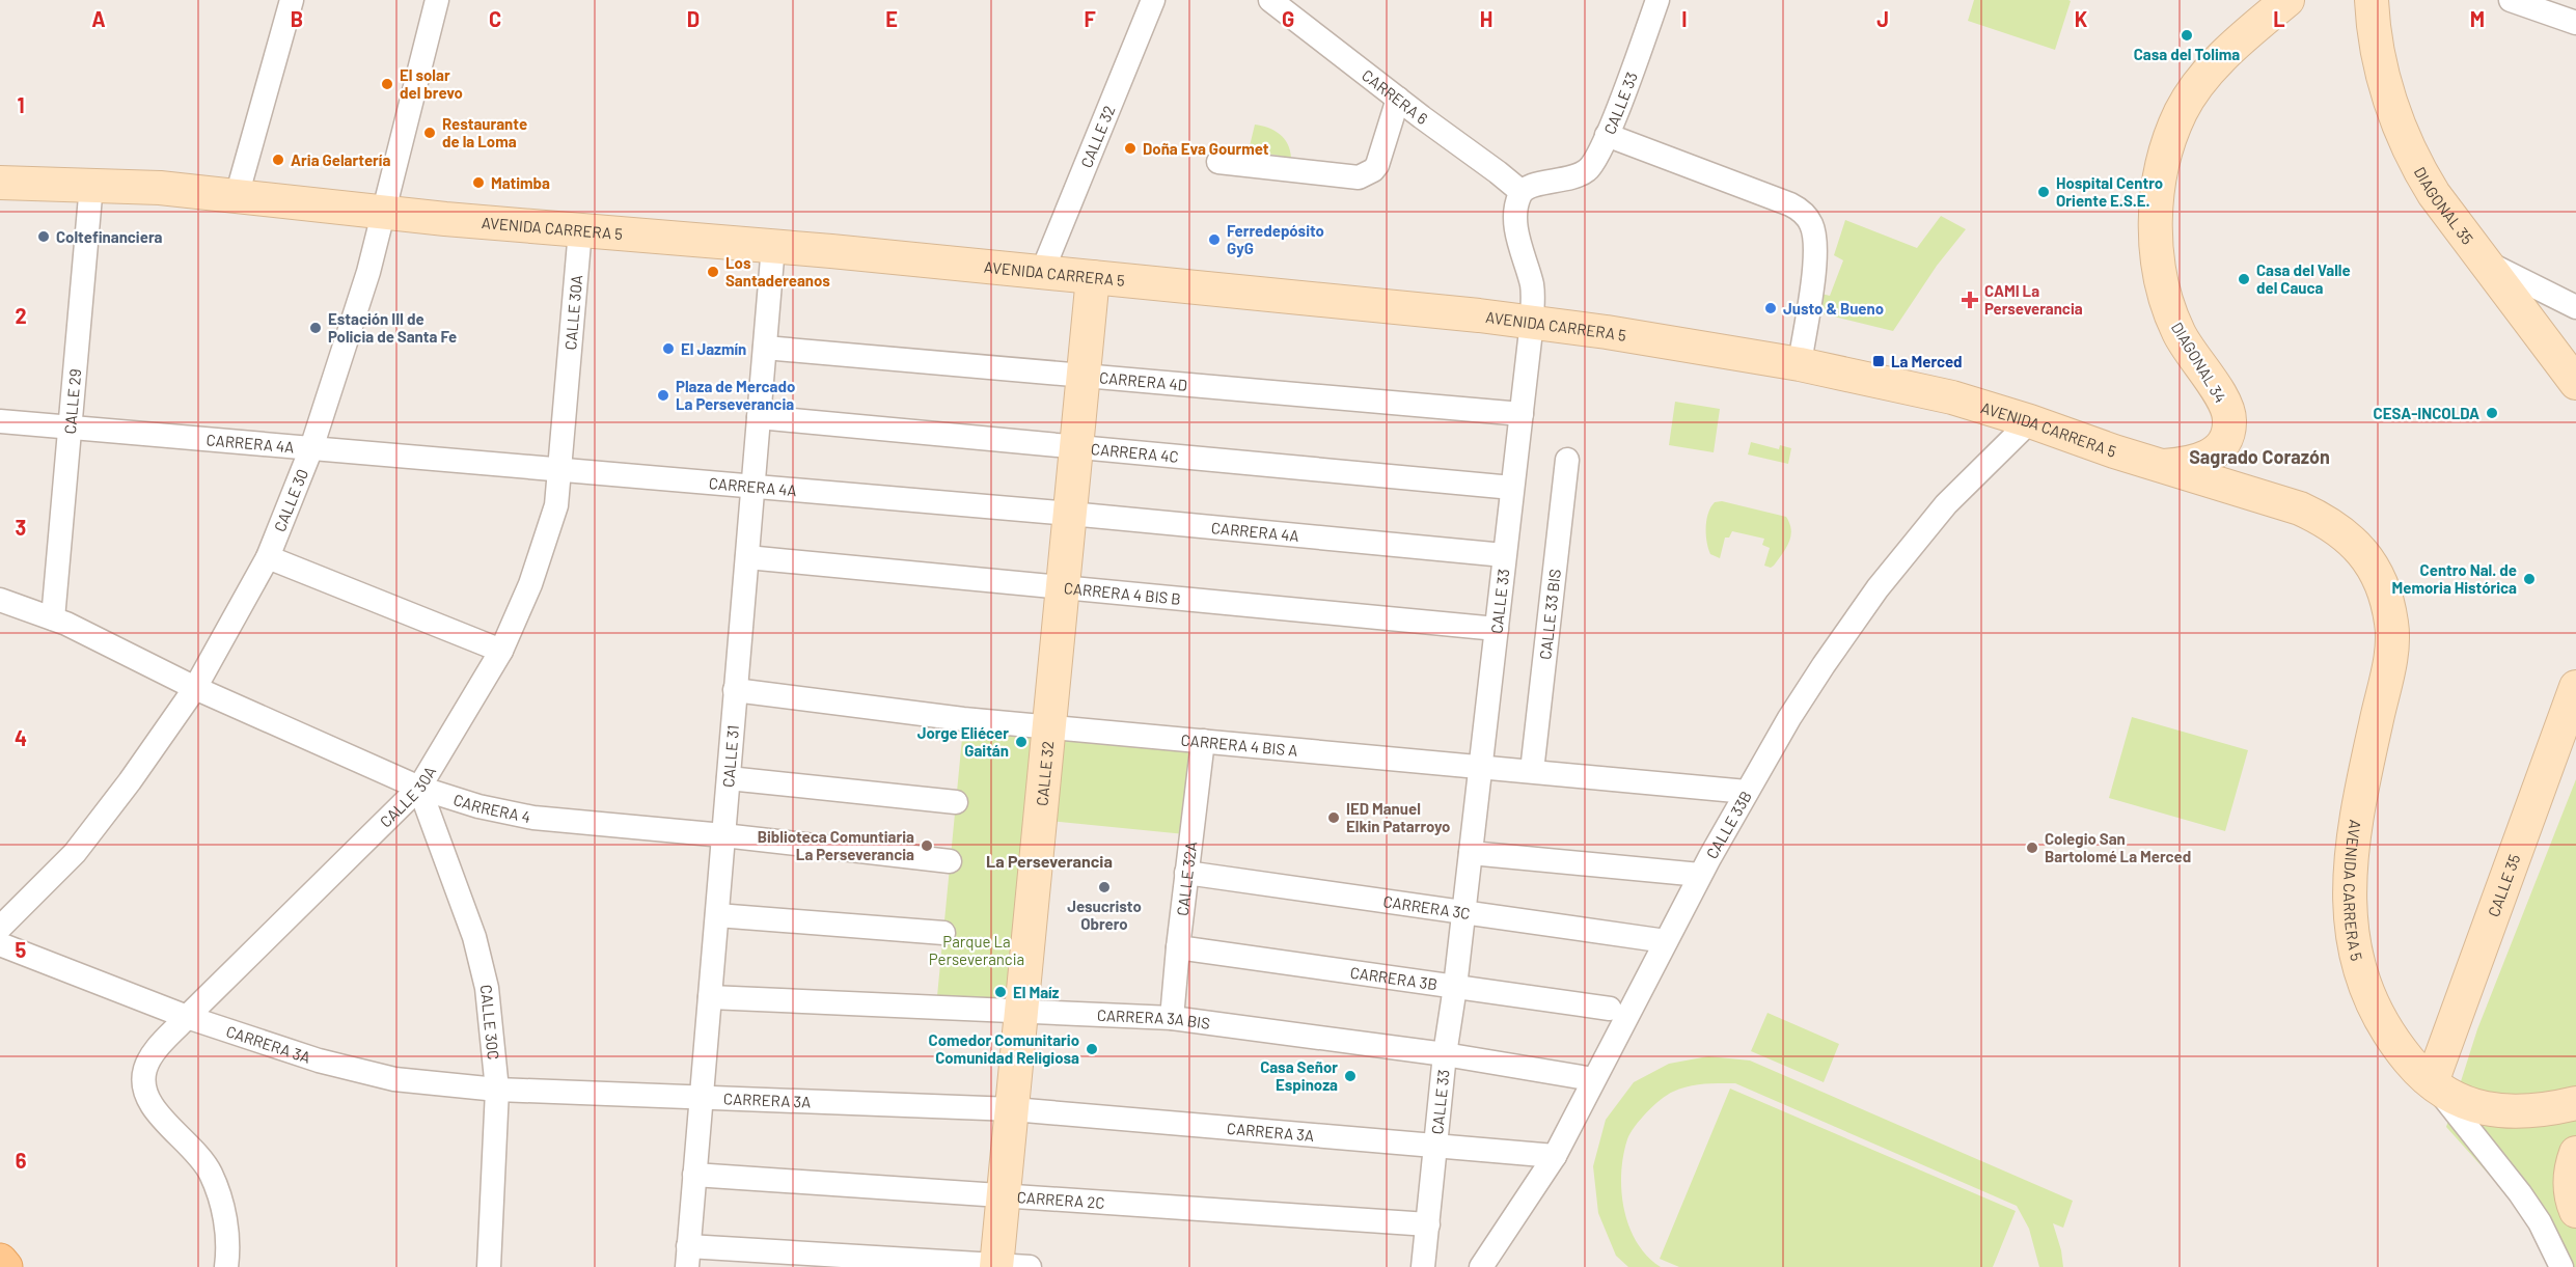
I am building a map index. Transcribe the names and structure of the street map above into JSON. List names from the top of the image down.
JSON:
{
  "streets": {
    "main road": [
      "CALLE 32",
      "DIAGONAL 35",
      "AVENIDA CARRERA 5",
      "DIAGONAL 34",
      "CALLE 35"
    ],
    "street": [
      "CARRERA 6",
      "CALLE 33",
      "CALLE 30A",
      "CARRERA 4D",
      "CALLE 29",
      "CARRERA 4A",
      "CARRERA 4C",
      "CALLE 30",
      "CARRERA 4 BIS B",
      "CALLE 33 BIS",
      "CARRERA 4 BIS A",
      "CALLE 31",
      "CARRERA 4",
      "CALLE 33B",
      "CALLE 32A",
      "CARRERA 3C",
      "CARRERA 3B",
      "CARRERA 3A BIS",
      "CALLE 30C",
      "CARRERA 3A",
      "CARRERA 2C"
    ]
  },
  "crossings": [
    ["CARRERA 6", "CALLE 33"],
    ["CALLE 33", "AVENIDA CARRERA 5"],
    ["CALLE 33", "CARRERA 4D"],
    ["CALLE 33", "CARRERA 4A"],
    ["CALLE 33", "CARRERA 4C"],
    ["CALLE 33", "CARRERA 4 BIS B"],
    ["CALLE 33", "CARRERA 4 BIS A"],
    ["CALLE 33", "CARRERA 3C"],
    ["CALLE 33", "CARRERA 3B"],
    ["CALLE 33", "CARRERA 3A BIS"],
    ["CALLE 33", "CARRERA 3A"],
    ["CALLE 33", "CARRERA 2C"],
    ["CALLE 32", "AVENIDA CARRERA 5"],
    ["CALLE 32", "CARRERA 4D"],
    ["CALLE 32", "CARRERA 4A"],
    ["CALLE 32", "CARRERA 4C"],
    ["CALLE 32", "CARRERA 4 BIS B"],
    ["CALLE 32", "CARRERA 4 BIS A"],
    ["CALLE 32", "CARRERA 3A BIS"],
    ["CALLE 32", "CARRERA 3A"],
    ["CALLE 32", "CARRERA 2C"],
    ["AVENIDA CARRERA 5", "CALLE 30A"],
    ["AVENIDA CARRERA 5", "DIAGONAL 34"],
    ["AVENIDA CARRERA 5", "CALLE 29"],
    ["AVENIDA CARRERA 5", "CALLE 30"],
    ["AVENIDA CARRERA 5", "CALLE 31"],
    ["AVENIDA CARRERA 5", "CALLE 33B"],
    ["AVENIDA CARRERA 5", "CALLE 35"],
    ["CALLE 30A", "CARRERA 4A"],
    ["CALLE 30A", "CARRERA 4"],
    ["CALLE 30A", "CALLE 30C"],
    ["CALLE 30A", "CARRERA 3A"],
    ["CARRERA 4D", "CALLE 31"],
    ["CALLE 29", "CARRERA 4A"],
    ["CALLE 29", "CARRERA 4"],
    ["CARRERA 4A", "CALLE 30"],
    ["CARRERA 4A", "CALLE 31"],
    ["CARRERA 4C", "CALLE 31"],
    ["CALLE 30", "CARRERA 4"],
    ["CARRERA 4 BIS B", "CALLE 31"],
    ["CALLE 33 BIS", "CARRERA 4 BIS A"],
    ["CARRERA 4 BIS A", "CALLE 31"],
    ["CARRERA 4 BIS A", "CALLE 33B"],
    ["CARRERA 4 BIS A", "CALLE 32A"],
    ["CALLE 31", "CARRERA 4"],
    ["CALLE 31", "CARRERA 3A BIS"],
    ["CALLE 31", "CARRERA 3A"],
    ["CALLE 31", "CARRERA 2C"],
    ["CARRERA 4", "CALLE 30C"],
    ["CALLE 33B", "CARRERA 3C"],
    ["CALLE 33B", "CARRERA 3A BIS"],
    ["CALLE 33B", "CARRERA 3A"],
    ["CALLE 32A", "CARRERA 3C"],
    ["CALLE 32A", "CARRERA 3B"],
    ["CALLE 32A", "CARRERA 3A BIS"],
    ["CALLE 30C", "CARRERA 3A"]
  ],
  "districts": ["Sagrado Corazón", "La Perseverancia"],
  "parks": ["Parque La Perseverancia"],
  "places": {
    "other": [
      "Casa del Tolima",
      "El solar del brevo",
      "Restaurante de la Loma",
      "Doña Eva Gourmet",
      "Aria Gelartería",
      "Matimba",
      "Hospital Centro Oriente E.S.E.",
      "Coltefinanciera",
      "Ferredepósito GyG",
      "Los Santadereanos",
      "Casa del Valle del Cauca",
      "Justo & Bueno",
      "Estación III de Policia de Santa Fe",
      "El Jazmín",
      "Plaza de Mercado La Perseverancia",
      "CESA-INCOLDA",
      "Centro Nal. de Memoria Histórica",
      "Jorge Eliécer Gaitán",
      "IED Manuel Elkin Patarroyo",
      "Biblioteca Comuntiaria La Perseverancia",
      "Colegio San Bartolomé La Merced",
      "Jesucristo Obrero",
      "El Maíz",
      "Comedor Comunitario Comunidad Religiosa",
      "Casa Señor Espinoza"
    ],
    "health": ["CAMI La Perseverancia"],
    "transit": ["La Merced"]
  },
  "grid": {
    "columns": [
      "A",
      "B",
      "C",
      "D",
      "E",
      "F",
      "G",
      "H",
      "I",
      "J",
      "K",
      "L",
      "M"
    ],
    "rows": [
      "1",
      "2",
      "3",
      "4",
      "5",
      "6"
    ]
  }
}
